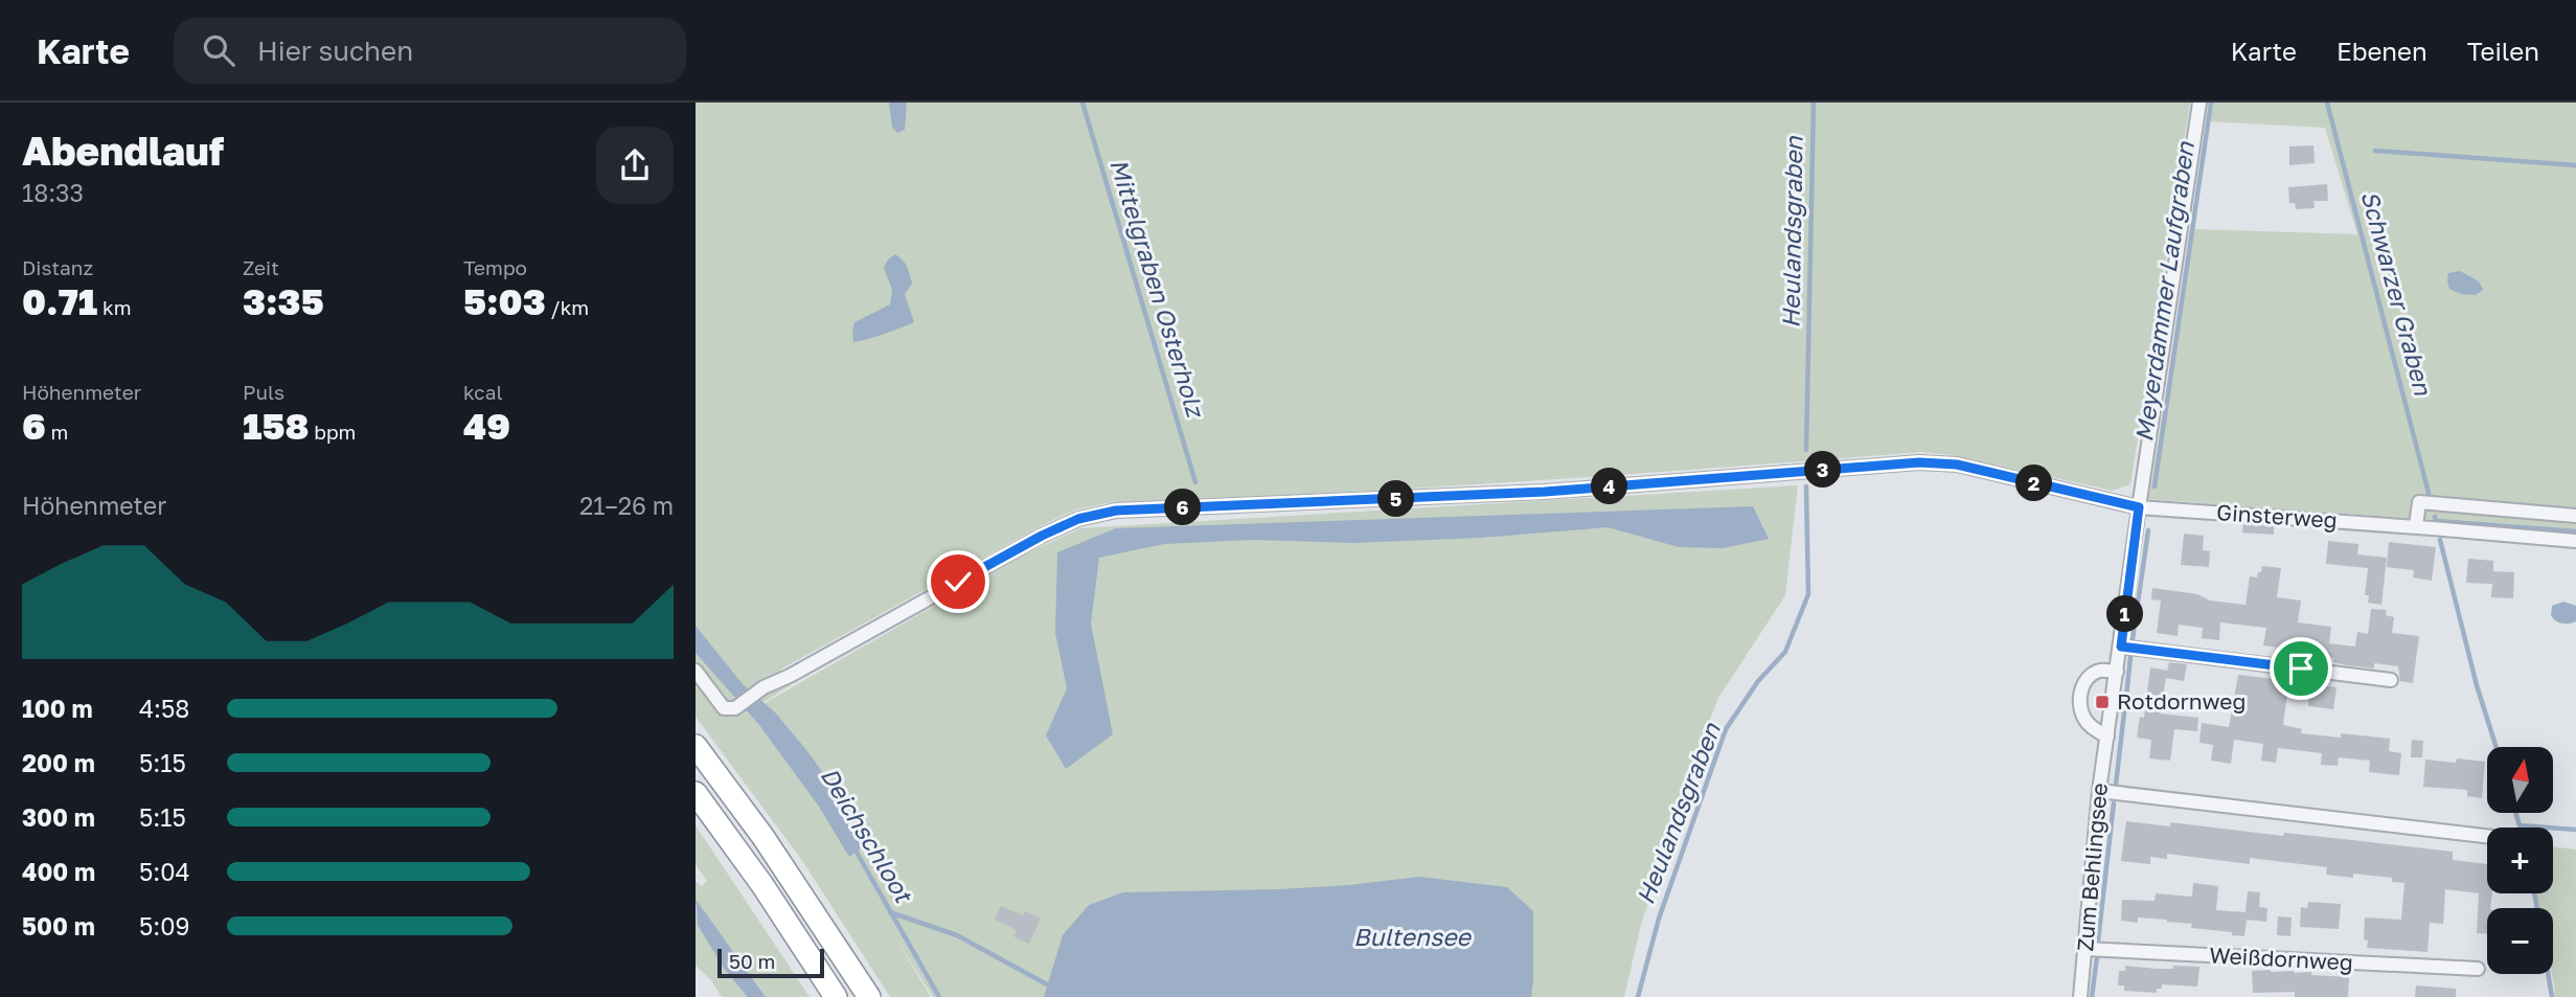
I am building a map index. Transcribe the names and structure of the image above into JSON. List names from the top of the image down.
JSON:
{
  "streets": {
    "street": ["Ginsterweg", "Zum Behlingsee", "Weißdornweg"]
  },
  "crossings": [
    ["Ginsterweg", "Zum Behlingsee"],
    ["Zum Behlingsee", "Weißdornweg"]
  ],
  "water": [
    "Heulandsgraben",
    "Mittelgraben Osterholz",
    "Meyerdammer Laufgraben",
    "Schwarzer Graben",
    "Deichschloot",
    "Bultensee"
  ],
  "places": {
    "transit": ["Rotdornweg"]
  },
  "scale_bar": "50 m",
  "north": "top",
  "page": {
    "header": "Karte",
    "search": "Hier suchen",
    "nav": ["Karte", "Ebenen", "Teilen"],
    "heading": ["Abendlauf", "18:33"],
    "stats": [
      ["Distanz", "0.71 km"],
      ["Zeit", "3:35"],
      ["Tempo", "5:03 /km"],
      ["Höhenmeter", "6 m"],
      ["Puls", "158 bpm"],
      ["kcal", "49"]
    ],
    "pins": [
      "3",
      "2",
      "4",
      "5",
      "6",
      "1"
    ],
    "chart": ["Höhenmeter", "21–26 m"],
    "list": [
      {
        "name": "100 m",
        "note": "4:58"
      },
      {
        "name": "200 m",
        "note": "5:15"
      },
      {
        "name": "300 m",
        "note": "5:15"
      },
      {
        "name": "400 m",
        "note": "5:04"
      },
      {
        "name": "500 m",
        "note": "5:09"
      }
    ],
    "map_buttons": ["+", "−"],
    "scale": "50 m"
  }
}
